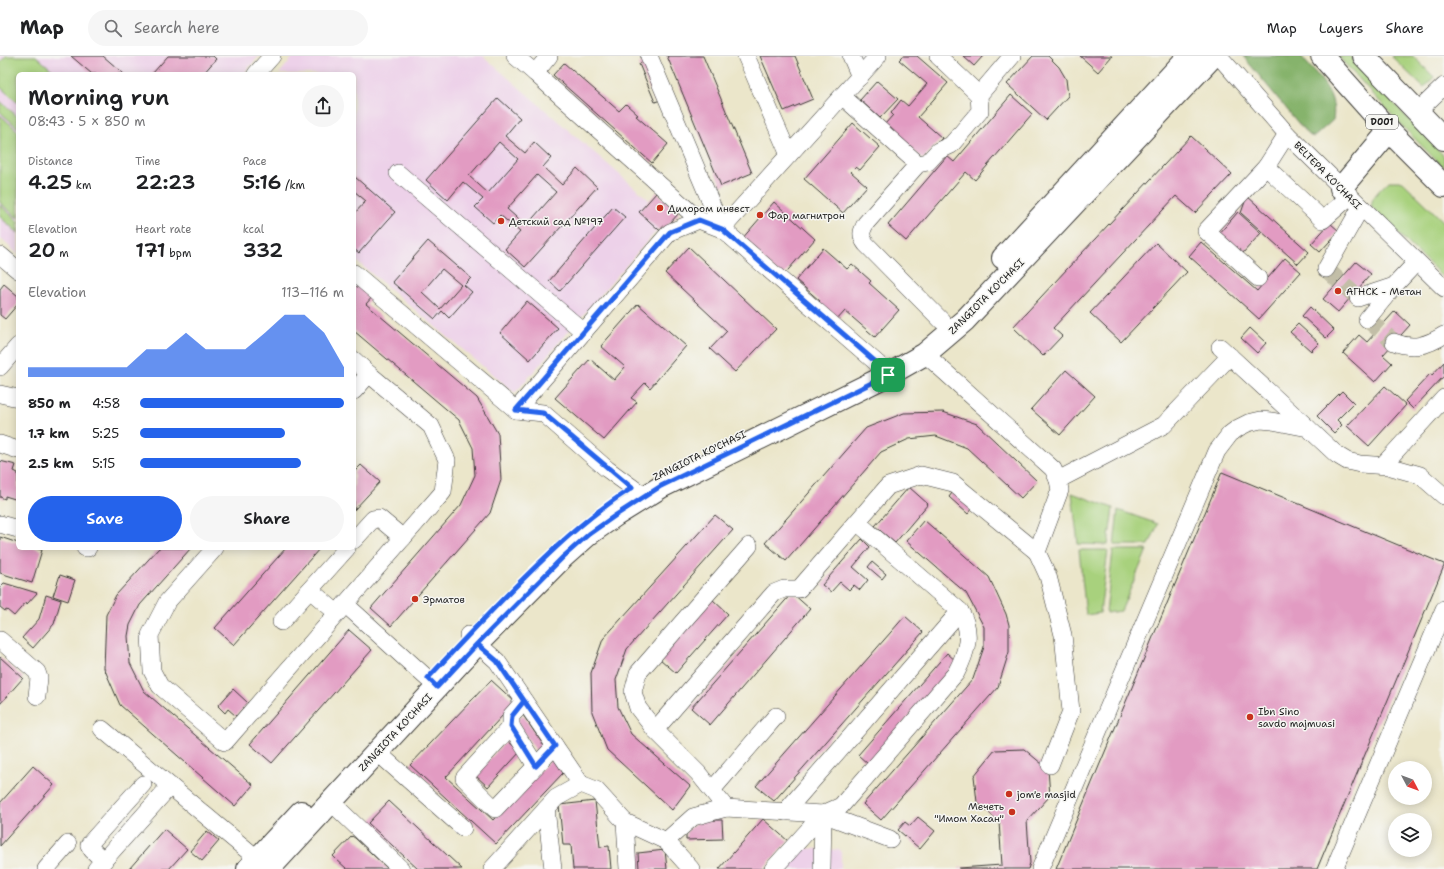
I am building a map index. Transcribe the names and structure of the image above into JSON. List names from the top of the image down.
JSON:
{
  "streets": {
    "main road": ["D001", "ZANGIOTA KO'CHASI"],
    "street": ["BELTEPA KO'CHASI"]
  },
  "places": [
    "Дилором инвест",
    "Фар магнитрон",
    "Детский сад №197",
    "АГНСК - Метан",
    "Эрматов",
    "Ibn Sino savdo majmuasi",
    "jom'e masjid",
    "Мечеть \"Имом Хасан\""
  ],
  "north": "bottom right",
  "page": {
    "header": "Map",
    "search": "Search here",
    "nav": ["Map", "Layers", "Share"],
    "heading": ["Morning run", "08:43 · 5 × 850 m"],
    "stats": [
      ["Distance", "4.25 km"],
      ["Time", "22:23"],
      ["Pace", "5:16 /km"],
      ["Elevation", "20 m"],
      ["Heart rate", "171 bpm"],
      ["kcal", "332"]
    ],
    "chart": ["Elevation", "113–116 m"],
    "list": [
      {
        "name": "850 m",
        "note": "4:58"
      },
      {
        "name": "1.7 km",
        "note": "5:25"
      },
      {
        "name": "2.5 km",
        "note": "5:15"
      }
    ],
    "buttons": ["Save", "Share"]
  }
}
